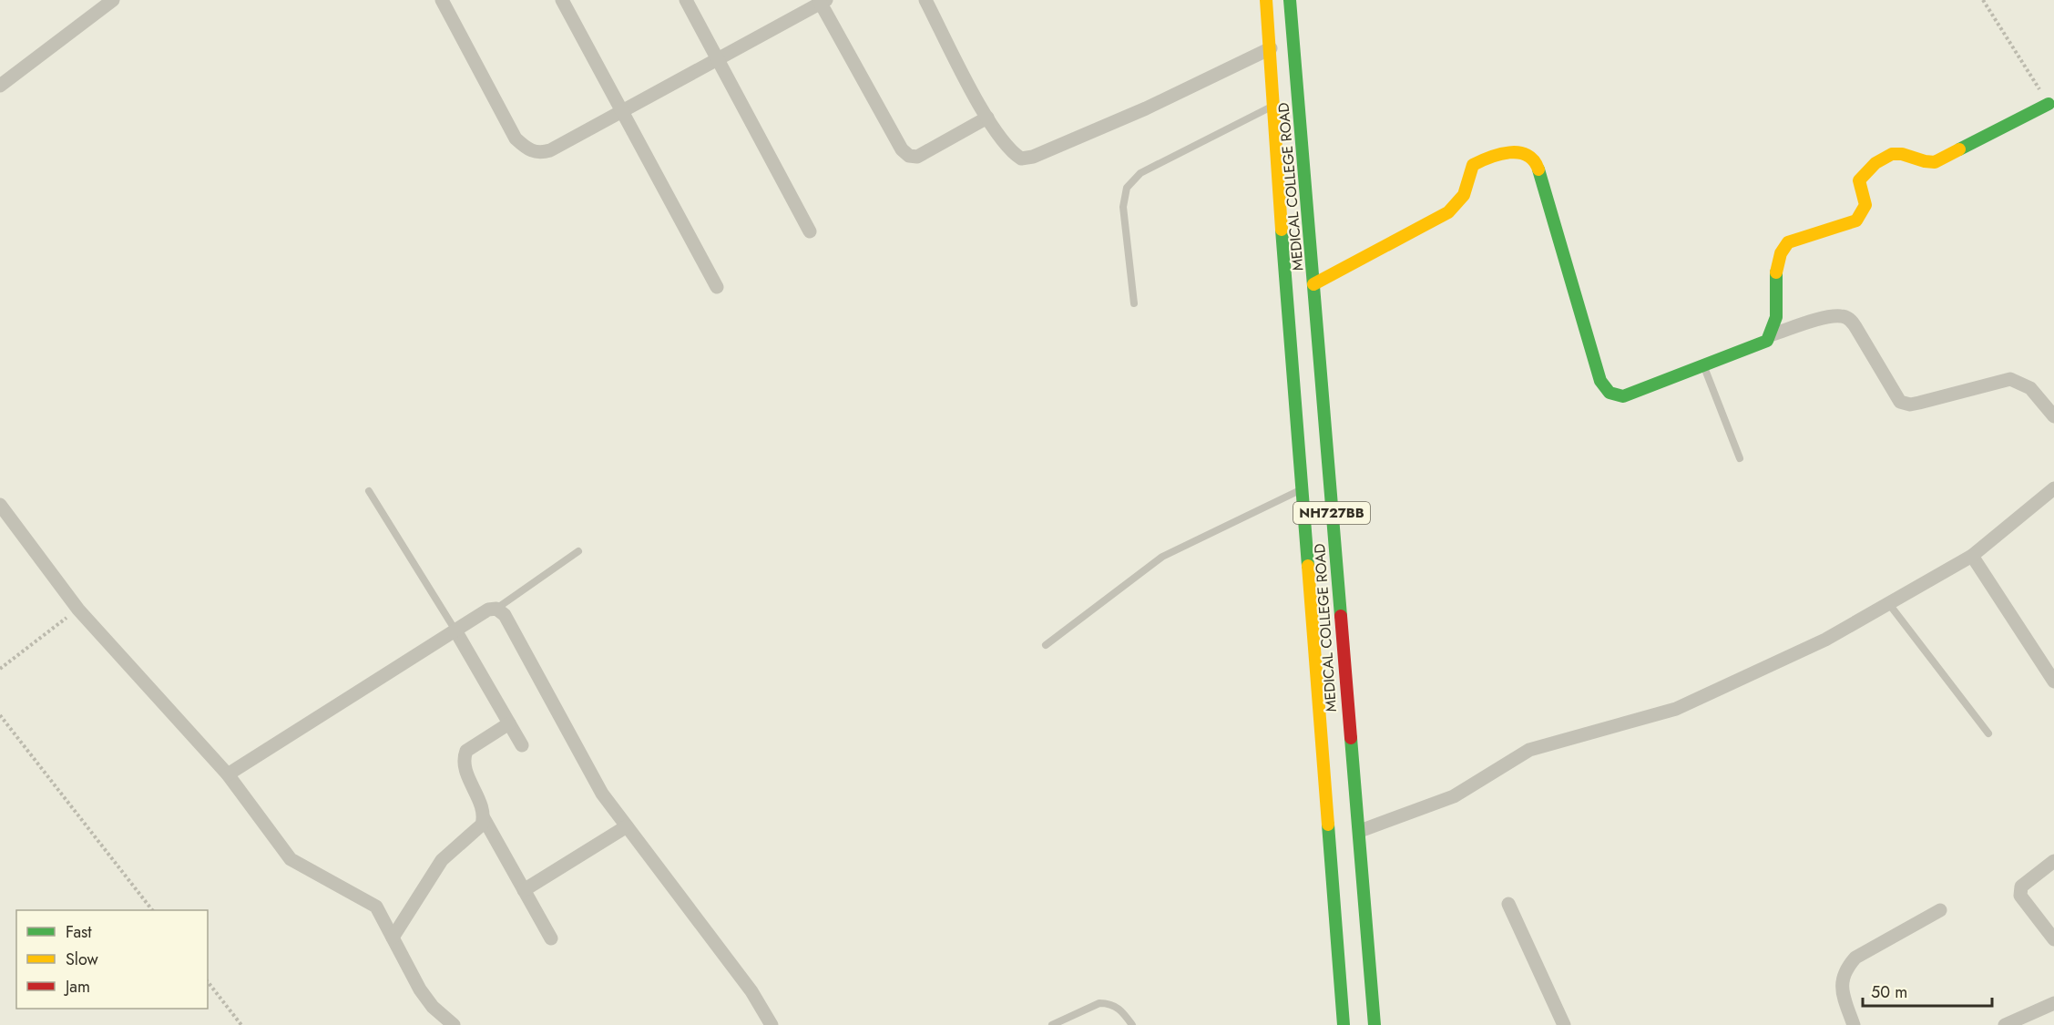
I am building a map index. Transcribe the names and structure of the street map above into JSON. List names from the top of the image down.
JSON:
{
  "streets": {
    "main road": ["MEDICAL COLLEGE ROAD", "NH727BB"]
  },
  "legend": ["Fast", "Slow", "Jam"],
  "scale_bar": "50 m"
}
